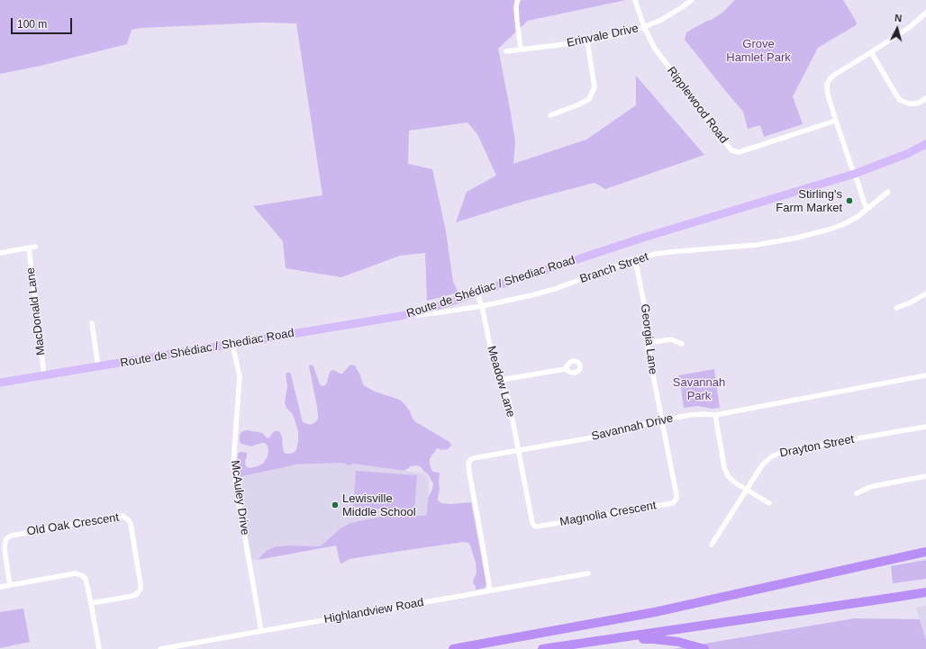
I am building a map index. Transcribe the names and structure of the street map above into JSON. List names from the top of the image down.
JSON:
{
  "streets": {
    "main road": ["Route de Shédiac / Shediac Road"],
    "street": [
      "Erinvale Drive",
      "Ripplewood Road",
      "Branch Street",
      "MacDonald Lane",
      "Georgia Lane",
      "Meadow Lane",
      "Savannah Drive",
      "Drayton Street",
      "McAuley Drive",
      "Magnolia Crescent",
      "Old Oak Crescent",
      "Highlandview Road"
    ]
  },
  "crossings": [
    ["Erinvale Drive", "Ripplewood Road"],
    ["Branch Street", "Route de Shédiac / Shediac Road"],
    ["Branch Street", "Georgia Lane"],
    ["Branch Street", "Meadow Lane"],
    ["Route de Shédiac / Shediac Road", "MacDonald Lane"],
    ["Route de Shédiac / Shediac Road", "Meadow Lane"],
    ["Route de Shédiac / Shediac Road", "McAuley Drive"],
    ["Georgia Lane", "Savannah Drive"],
    ["Georgia Lane", "Magnolia Crescent"],
    ["Meadow Lane", "Savannah Drive"],
    ["Meadow Lane", "Magnolia Crescent"],
    ["Savannah Drive", "Magnolia Crescent"],
    ["Savannah Drive", "Highlandview Road"],
    ["McAuley Drive", "Highlandview Road"]
  ],
  "parks": ["Grove Hamlet Park", "Savannah Park"],
  "places": ["Stirling's Farm Market", "Lewisville Middle School"],
  "scale_bar": "100 m",
  "north": "top"
}
